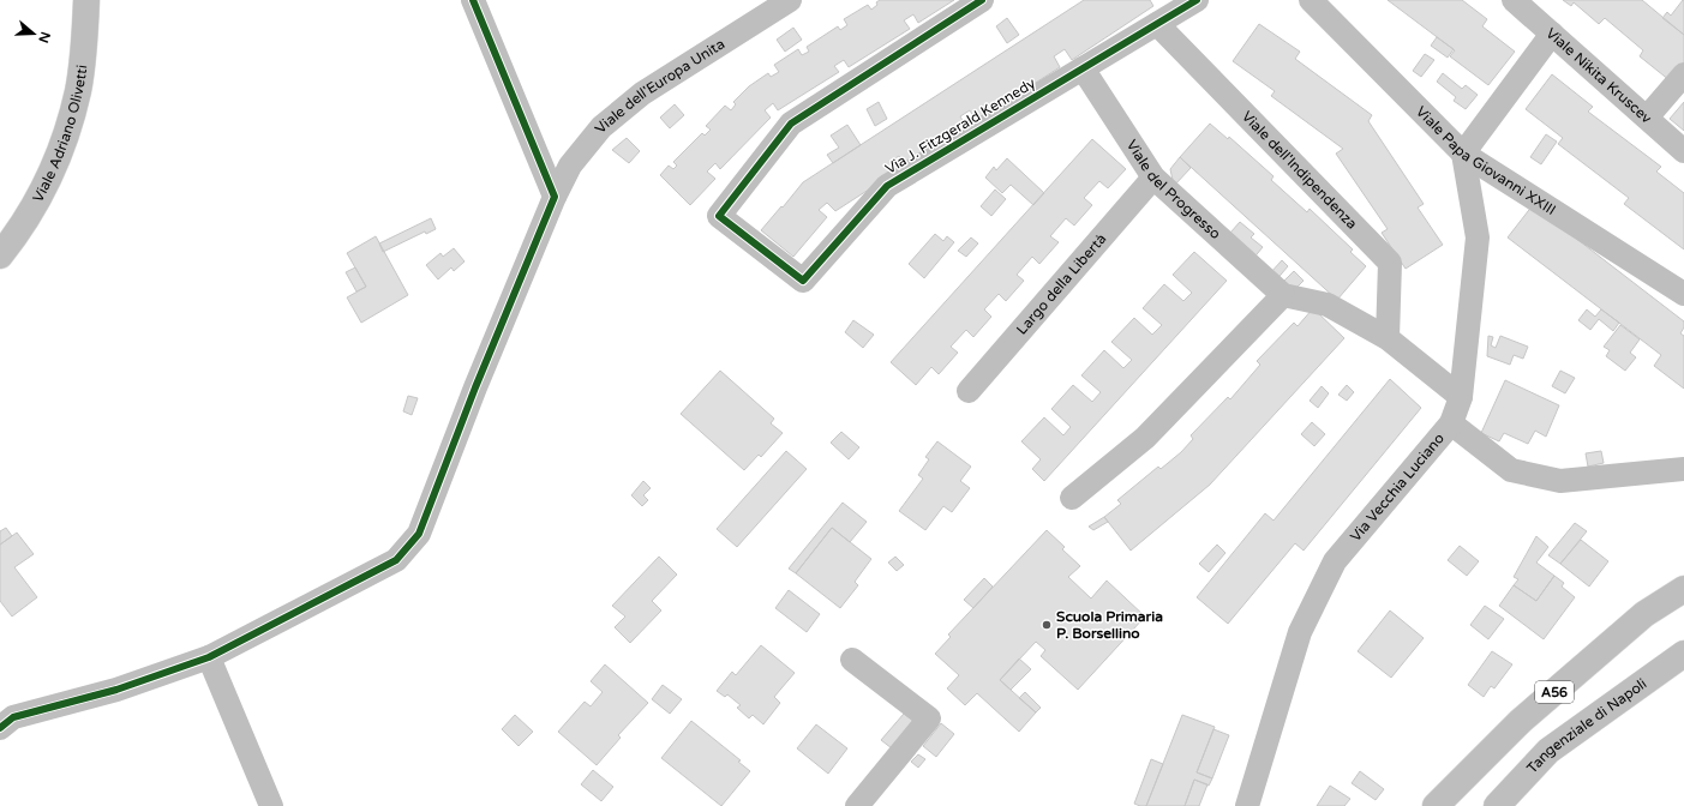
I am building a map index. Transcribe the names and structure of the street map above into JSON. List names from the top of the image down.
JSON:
{
  "streets": {
    "main road": ["Viale Adriano Olivetti", "A56", "Tangenziale di Napoli"],
    "street": [
      "Viale Nikita Kruscev",
      "Viale dell'Europa Unita",
      "Via J. Fitzgerald Kennedy",
      "Viale Papa Giovanni XXIII",
      "Viale dell'Indipendenza",
      "Viale del Progresso",
      "Largo della Libertà",
      "Via Vecchia Luciano"
    ]
  },
  "crossings": [
    ["Via J. Fitzgerald Kennedy", "Viale dell'Indipendenza"],
    ["Via J. Fitzgerald Kennedy", "Viale del Progresso"],
    ["Viale Papa Giovanni XXIII", "Via Vecchia Luciano"],
    ["Viale del Progresso", "Largo della Libertà"]
  ],
  "places": ["Scuola Primaria P. Borsellino"],
  "north": "right"
}
